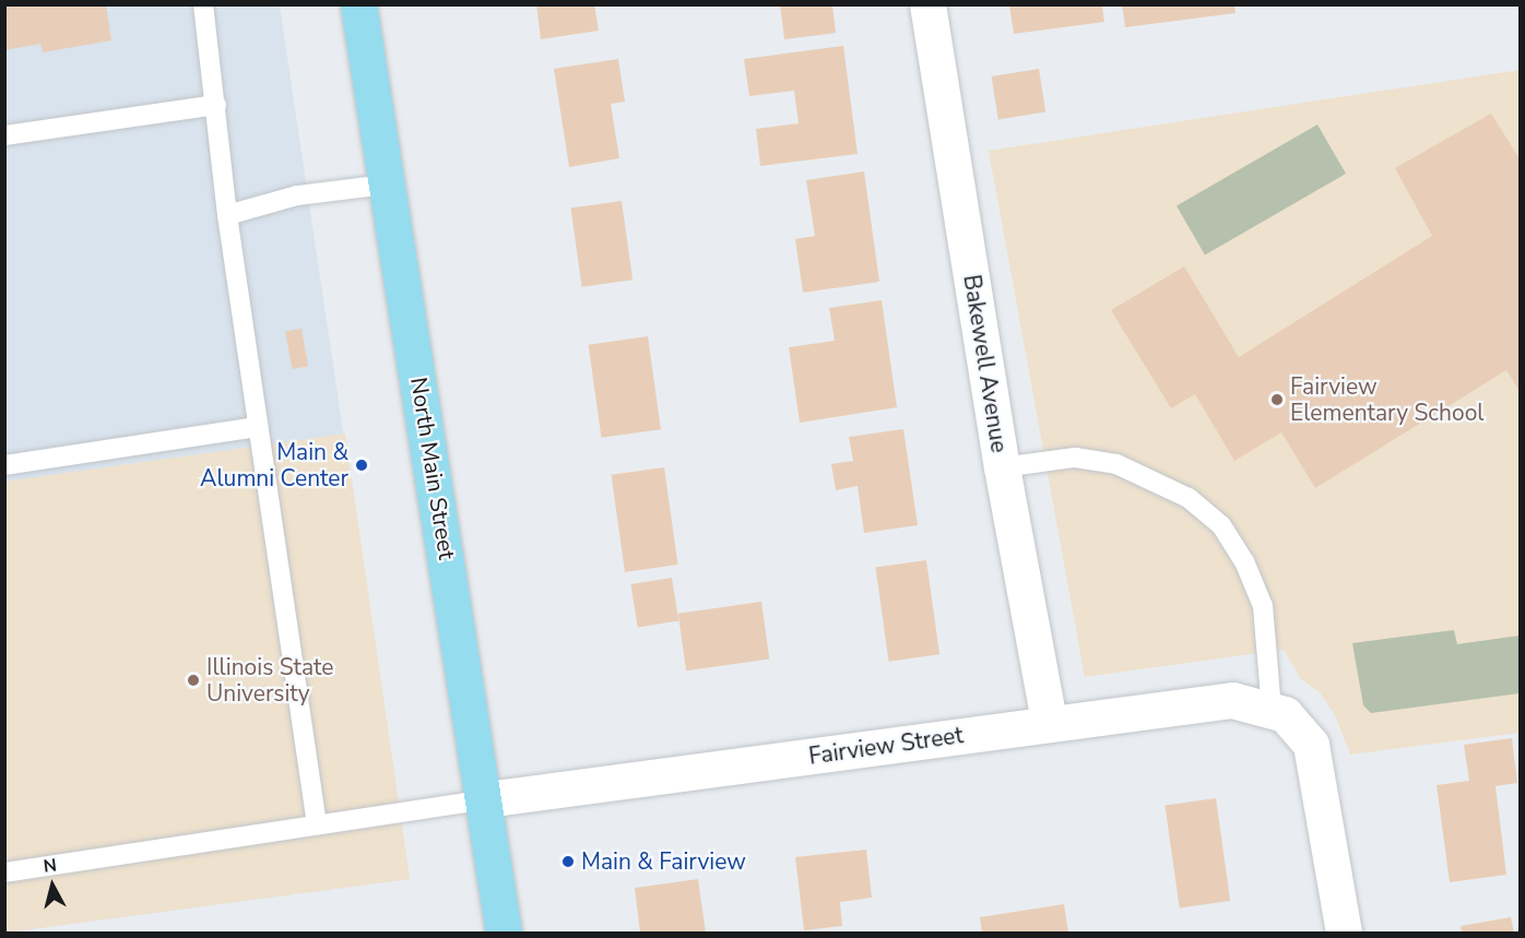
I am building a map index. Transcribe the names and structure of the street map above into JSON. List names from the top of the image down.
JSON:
{
  "streets": {
    "main road": ["North Main Street"],
    "street": ["Bakewell Avenue", "Fairview Street"]
  },
  "crossings": [
    ["Bakewell Avenue", "Fairview Street"],
    ["North Main Street", "Fairview Street"]
  ],
  "places": [
    "Fairview Elementary School",
    "Main & Alumni Center",
    "Illinois State University",
    "Main & Fairview"
  ],
  "north": "top"
}
